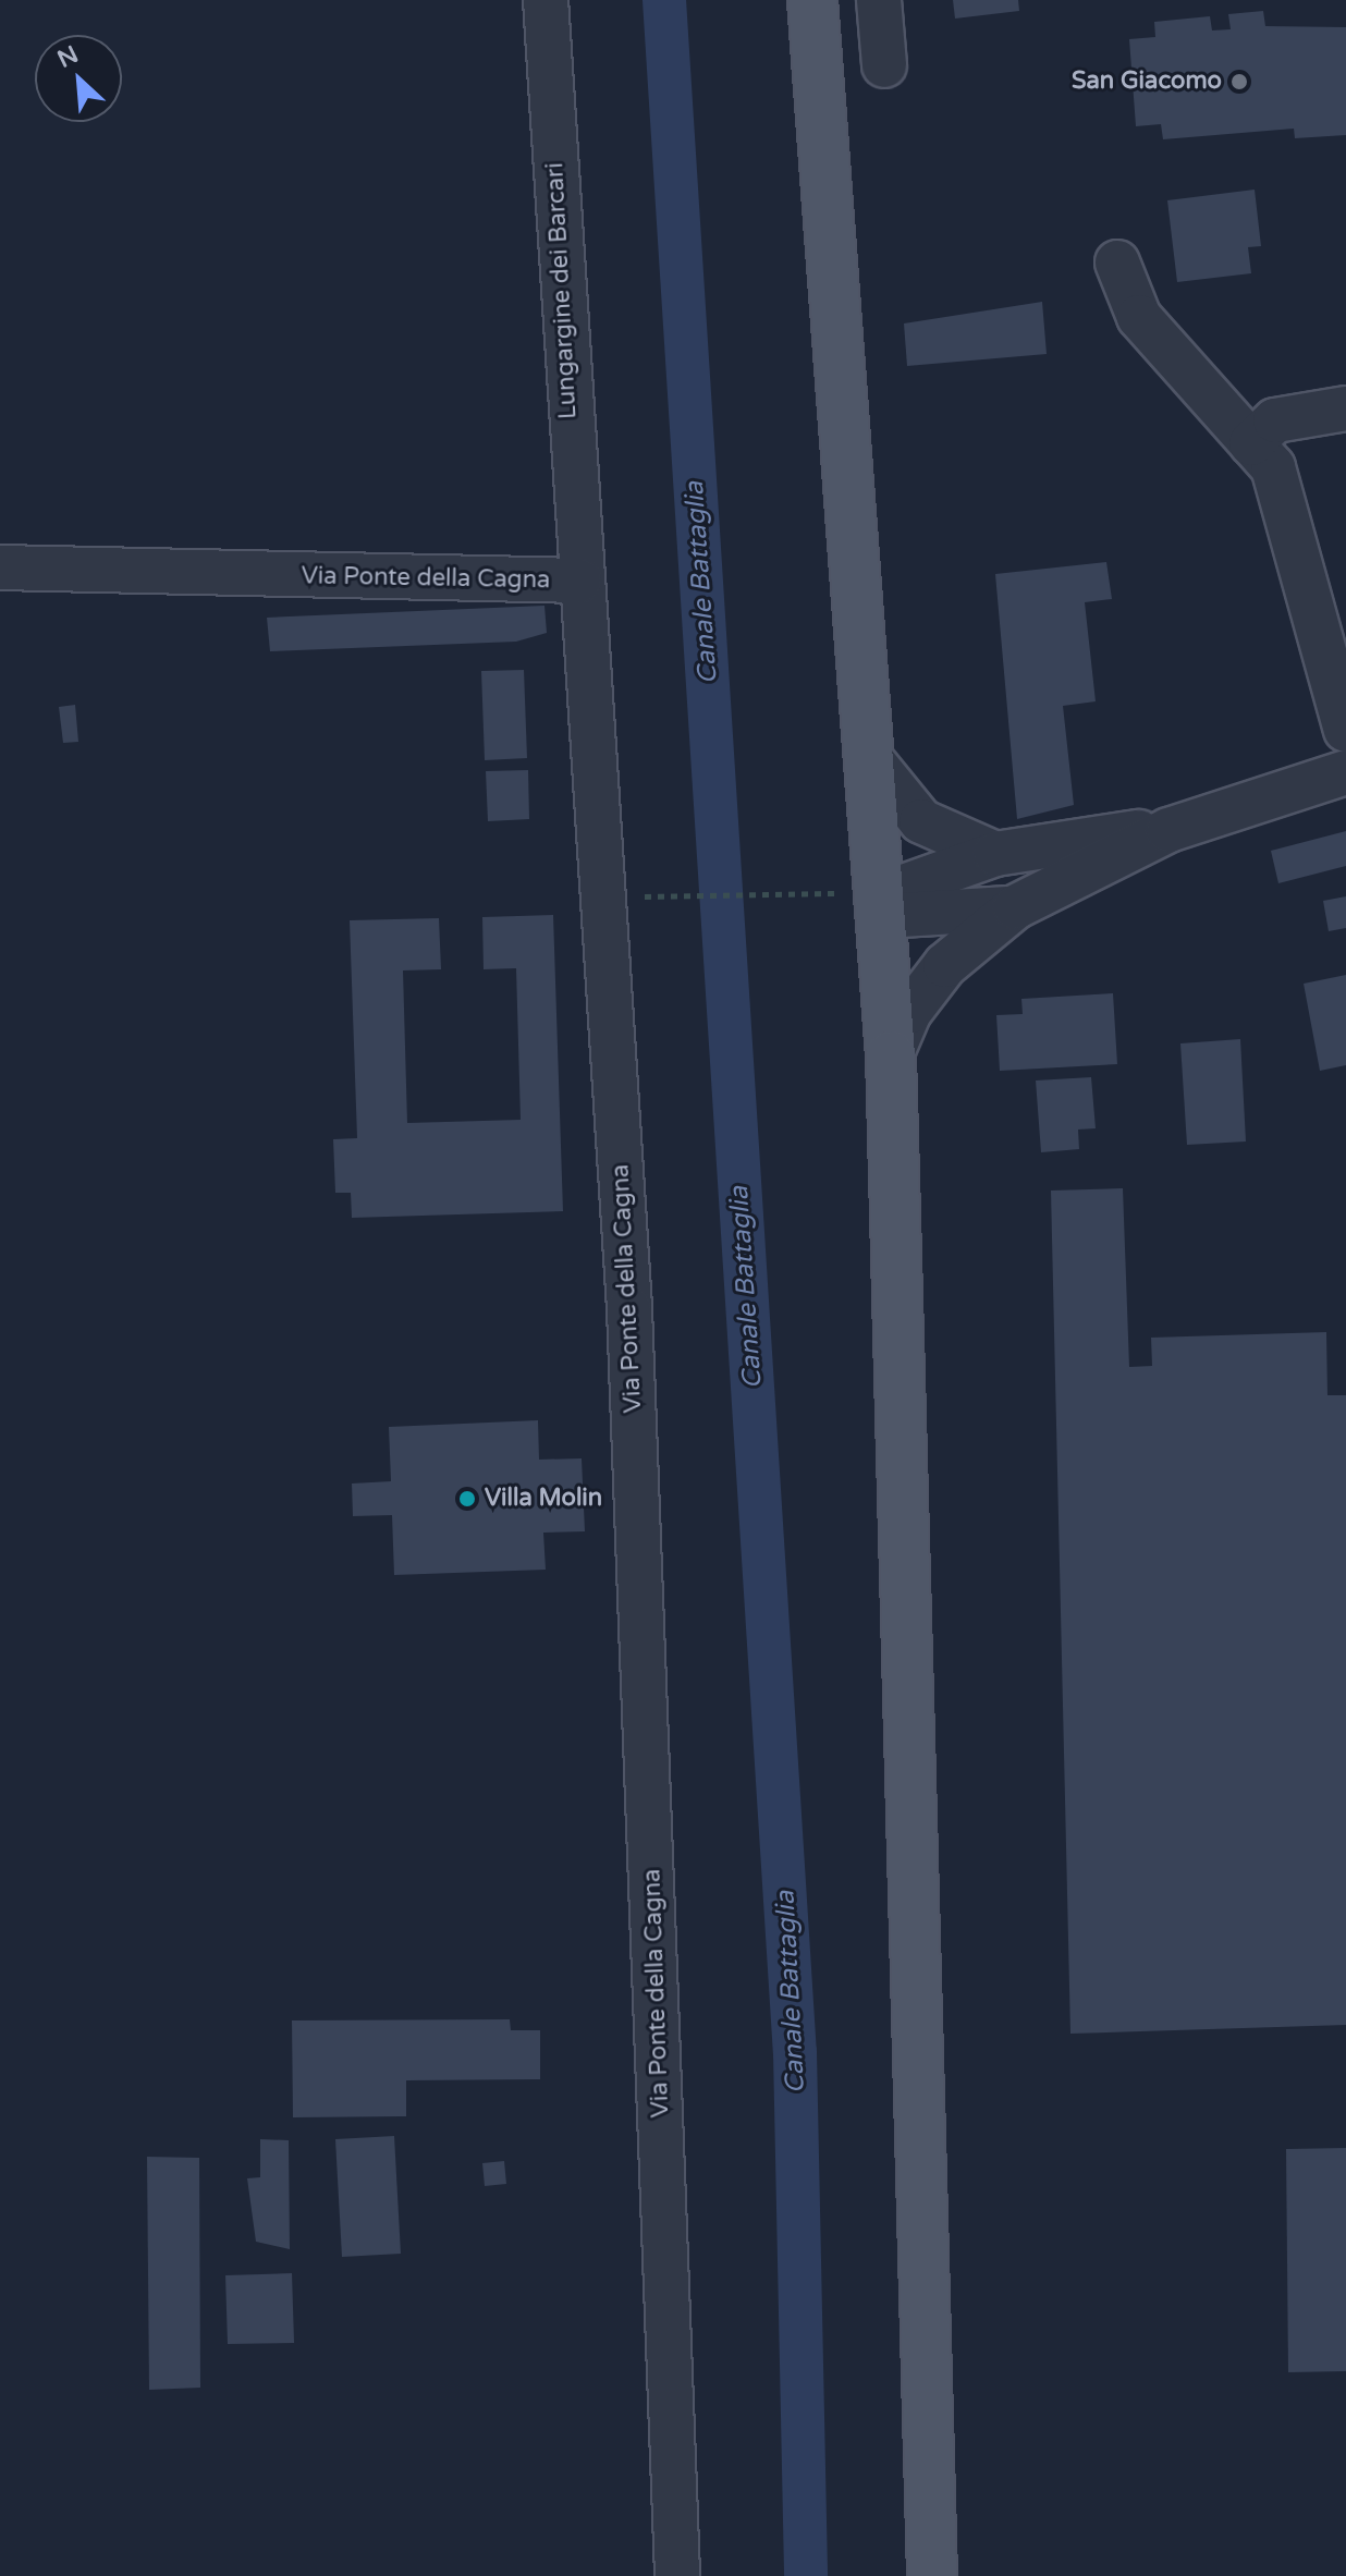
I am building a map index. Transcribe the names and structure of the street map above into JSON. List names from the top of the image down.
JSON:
{
  "streets": {
    "street": ["Lungargine dei Barcari", "Via Ponte della Cagna"]
  },
  "crossings": [
    ["Lungargine dei Barcari", "Via Ponte della Cagna"]
  ],
  "water": ["Canale Battaglia"],
  "places": ["San Giacomo", "Villa Molin"],
  "north": "top left"
}
